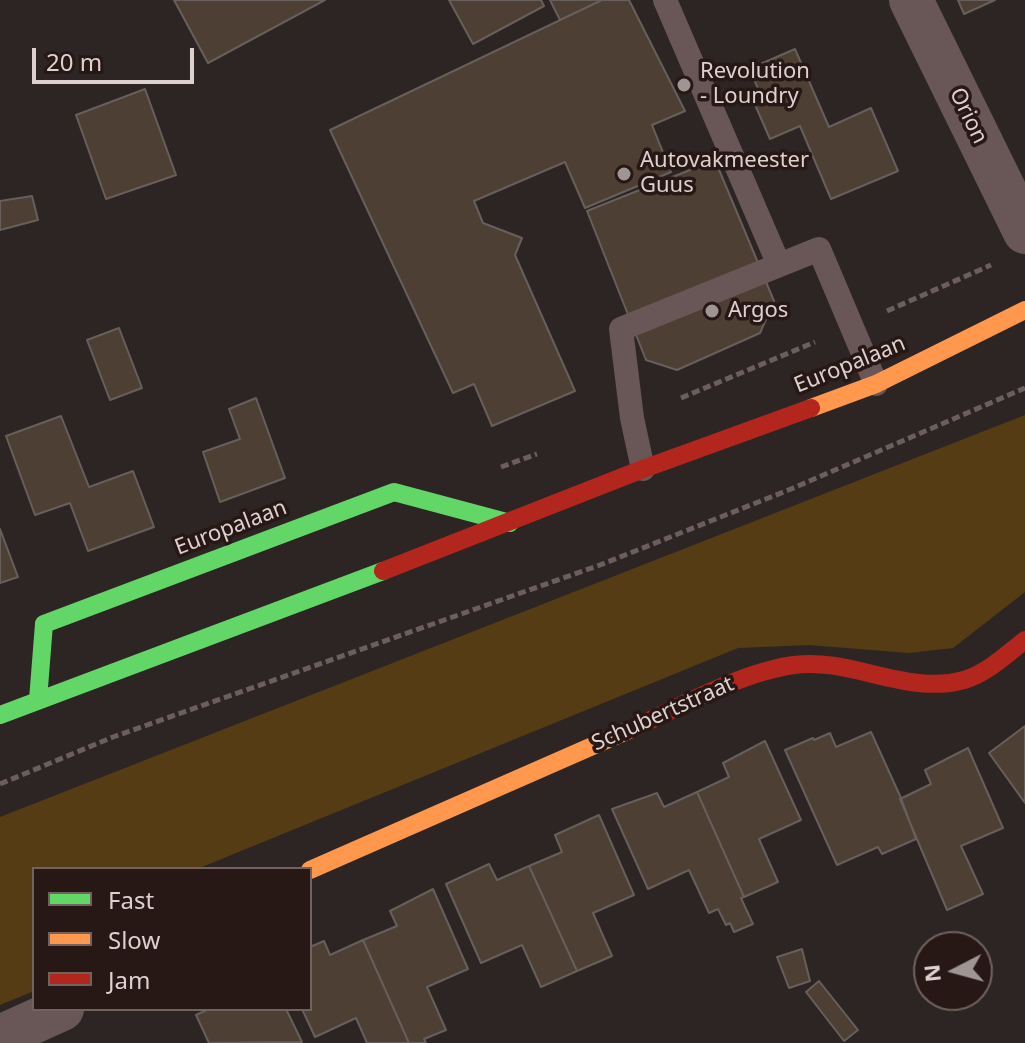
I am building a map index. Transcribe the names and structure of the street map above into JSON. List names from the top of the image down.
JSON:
{
  "streets": {
    "street": ["Orion", "Europalaan", "Schubertstraat"]
  },
  "places": ["Revolution - Loundry", "Autovakmeester Guus", "Argos"],
  "legend": ["Fast", "Slow", "Jam"],
  "scale_bar": "20 m",
  "north": "left"
}
